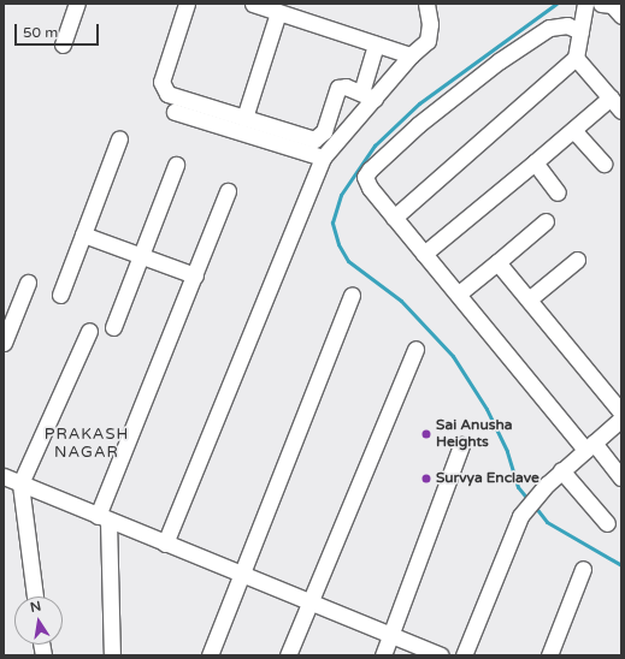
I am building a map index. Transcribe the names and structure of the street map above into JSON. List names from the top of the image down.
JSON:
{
  "districts": ["PRAKASH NAGAR"],
  "places": ["Sai Anusha Heights", "Survya Enclave"],
  "scale_bar": "50 m",
  "north": "top"
}
